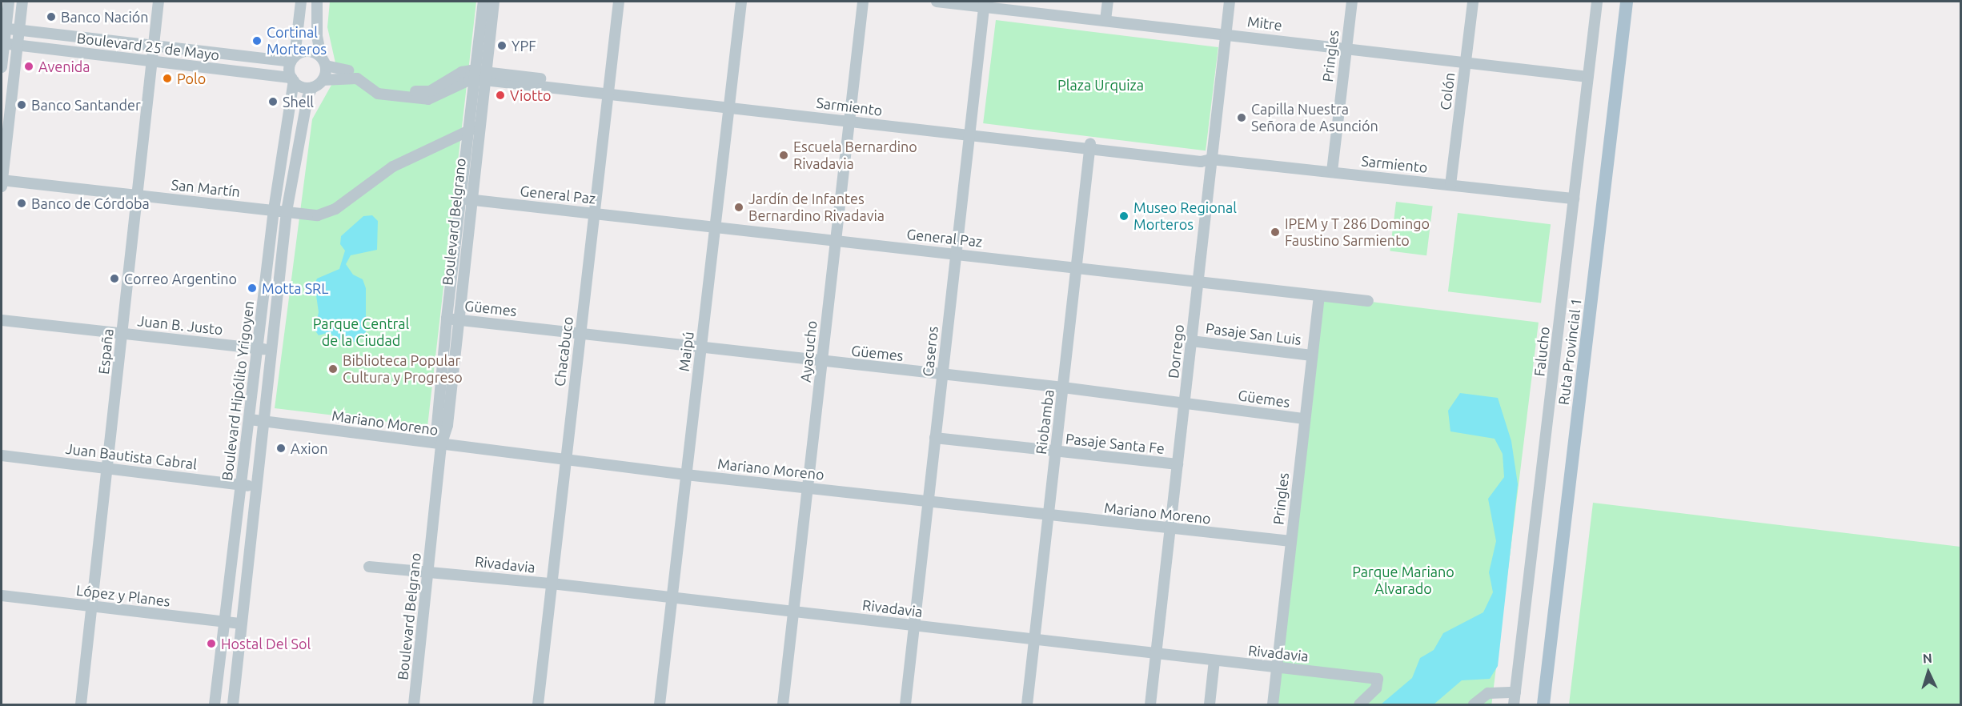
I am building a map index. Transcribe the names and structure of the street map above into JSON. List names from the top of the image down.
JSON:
{
  "streets": {
    "main road": ["Ruta Provincial 1"],
    "street": [
      "Mitre",
      "Boulevard 25 de Mayo",
      "Pringles",
      "Colón",
      "Sarmiento",
      "San Martín",
      "General Paz",
      "Boulevard Belgrano",
      "Güemes",
      "Juan B. Justo",
      "Pasaje San Luis",
      "España",
      "Chacabuco",
      "Maipú",
      "Ayacucho",
      "Caseros",
      "Dorrego",
      "Falucho",
      "Boulevard Hipólito Yrigoyen",
      "Riobamba",
      "Mariano Moreno",
      "Pasaje Santa Fe",
      "Juan Bautista Cabral",
      "Rivadavia",
      "López y Planes"
    ]
  },
  "crossings": [
    ["Mitre", "Pringles"],
    ["Mitre", "Colón"],
    ["Mitre", "Caseros"],
    ["Mitre", "Dorrego"],
    ["Mitre", "Falucho"],
    ["Boulevard 25 de Mayo", "España"],
    ["Boulevard 25 de Mayo", "Boulevard Hipólito Yrigoyen"],
    ["Pringles", "Sarmiento"],
    ["Pringles", "General Paz"],
    ["Pringles", "Güemes"],
    ["Pringles", "Pasaje San Luis"],
    ["Pringles", "Mariano Moreno"],
    ["Pringles", "Rivadavia"],
    ["Colón", "Sarmiento"],
    ["Sarmiento", "Boulevard Belgrano"],
    ["Sarmiento", "Chacabuco"],
    ["Sarmiento", "Maipú"],
    ["Sarmiento", "Ayacucho"],
    ["Sarmiento", "Caseros"],
    ["Sarmiento", "Dorrego"],
    ["Sarmiento", "Falucho"],
    ["Sarmiento", "Riobamba"],
    ["San Martín", "Boulevard Belgrano"],
    ["San Martín", "España"],
    ["San Martín", "Boulevard Hipólito Yrigoyen"],
    ["General Paz", "Boulevard Belgrano"],
    ["General Paz", "Chacabuco"],
    ["General Paz", "Maipú"],
    ["General Paz", "Ayacucho"],
    ["General Paz", "Caseros"],
    ["General Paz", "Dorrego"],
    ["General Paz", "Riobamba"],
    ["Boulevard Belgrano", "Güemes"],
    ["Boulevard Belgrano", "Mariano Moreno"],
    ["Boulevard Belgrano", "Rivadavia"],
    ["Güemes", "Chacabuco"],
    ["Güemes", "Maipú"],
    ["Güemes", "Ayacucho"],
    ["Güemes", "Caseros"],
    ["Güemes", "Dorrego"],
    ["Güemes", "Riobamba"],
    ["Juan B. Justo", "España"],
    ["Juan B. Justo", "Boulevard Hipólito Yrigoyen"],
    ["Pasaje San Luis", "Dorrego"],
    ["España", "Juan Bautista Cabral"],
    ["España", "López y Planes"],
    ["Chacabuco", "Mariano Moreno"],
    ["Chacabuco", "Rivadavia"],
    ["Maipú", "Mariano Moreno"],
    ["Maipú", "Rivadavia"],
    ["Ayacucho", "Mariano Moreno"],
    ["Ayacucho", "Rivadavia"],
    ["Caseros", "Mariano Moreno"],
    ["Caseros", "Pasaje Santa Fe"],
    ["Caseros", "Rivadavia"],
    ["Dorrego", "Mariano Moreno"],
    ["Dorrego", "Pasaje Santa Fe"],
    ["Dorrego", "Rivadavia"],
    ["Boulevard Hipólito Yrigoyen", "Mariano Moreno"],
    ["Boulevard Hipólito Yrigoyen", "Juan Bautista Cabral"],
    ["Boulevard Hipólito Yrigoyen", "López y Planes"],
    ["Riobamba", "Mariano Moreno"],
    ["Riobamba", "Pasaje Santa Fe"],
    ["Riobamba", "Rivadavia"]
  ],
  "parks": ["Plaza Urquiza", "Parque Central de la Ciudad", "Parque Mariano Alvarado"],
  "places": [
    "Banco Nación",
    "Cortinal Morteros",
    "YPF",
    "Avenida",
    "Polo",
    "Viotto",
    "Shell",
    "Banco Santander",
    "Capilla Nuestra Señora de Asunción",
    "Escuela Bernardino Rivadavia",
    "Banco de Córdoba",
    "Jardín de Infantes Bernardino Rivadavia",
    "Museo Regional Morteros",
    "IPEM y T 286 Domingo Faustino Sarmiento",
    "Correo Argentino",
    "Motta SRL",
    "Biblioteca Popular Cultura y Progreso",
    "Axion",
    "Hostal Del Sol"
  ],
  "north": "top"
}
